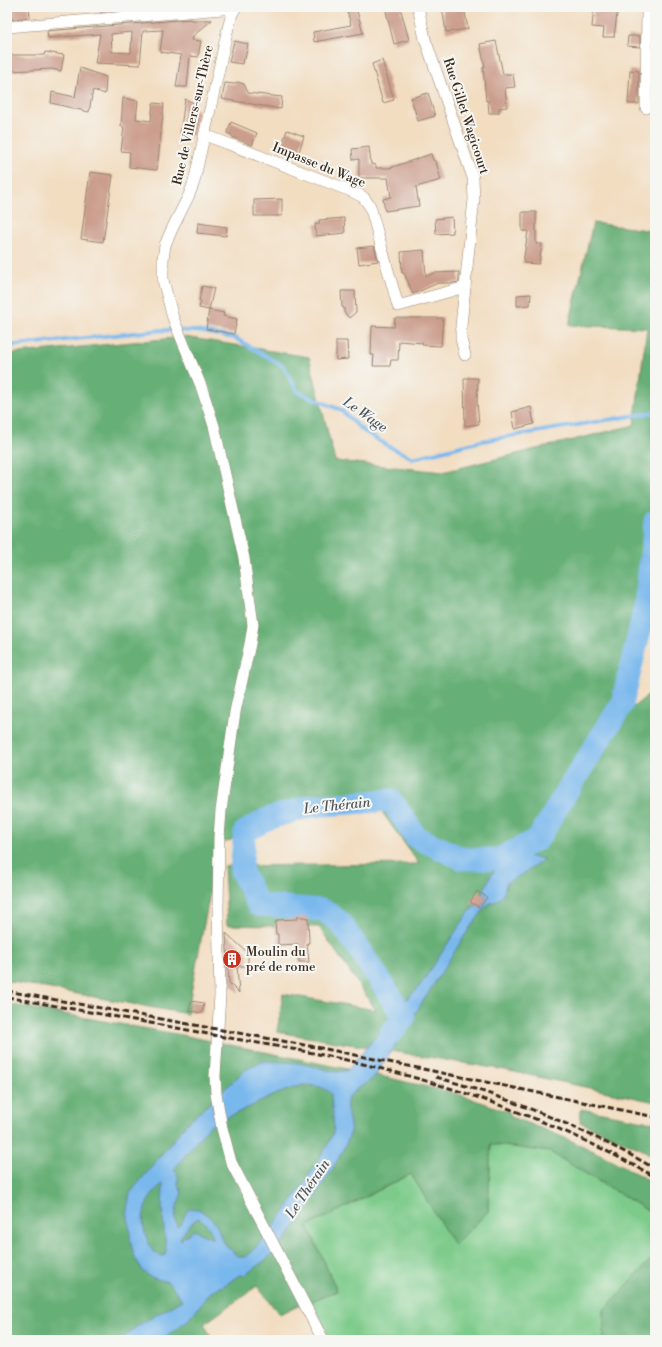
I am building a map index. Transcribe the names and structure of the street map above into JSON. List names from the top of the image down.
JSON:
{
  "streets": {
    "street": ["Rue de Villers-sur-Thère", "Rue Gillet Wagicourt", "Impasse du Wage"]
  },
  "crossings": [
    ["Rue de Villers-sur-Thère", "Impasse du Wage"],
    ["Rue Gillet Wagicourt", "Impasse du Wage"]
  ],
  "water": ["Le Wage", "Le Thérain"],
  "places": {
    "building": ["Moulin du pré de rome"]
  }
}
